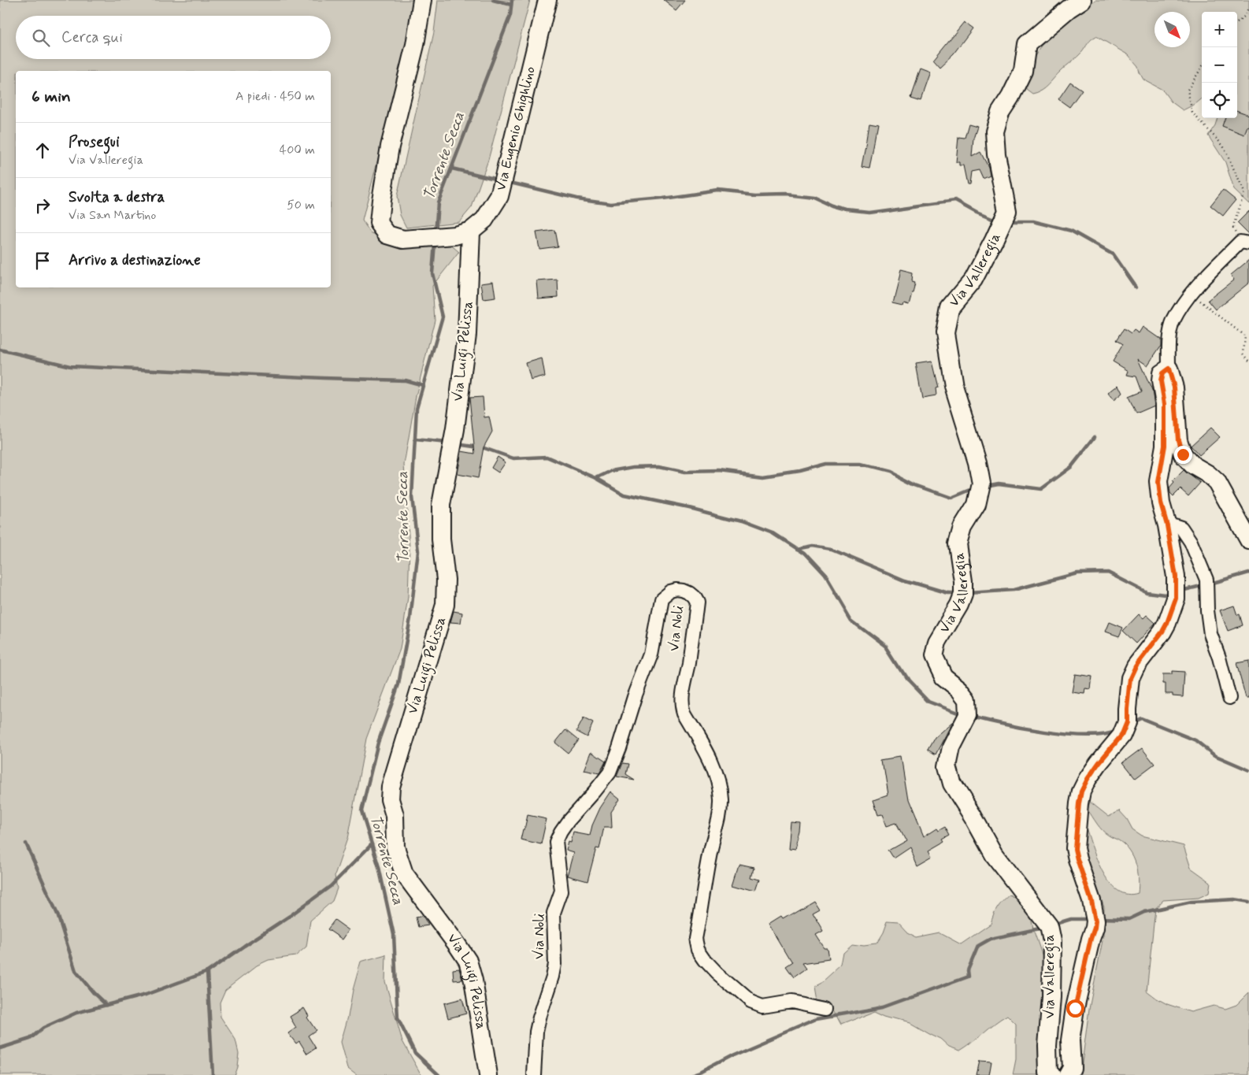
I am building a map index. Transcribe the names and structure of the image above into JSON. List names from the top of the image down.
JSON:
{
  "streets": {
    "street": [
      "Via Eugenio Ghighlino",
      "Via Valleregia",
      "Via Luigi Pelissa",
      "Via Noli"
    ]
  },
  "crossings": [
    ["Via Eugenio Ghighlino", "Via Luigi Pelissa"]
  ],
  "water": ["Torrente Secca"],
  "north": "bottom right",
  "page": {
    "map_buttons": ["+", "−"],
    "search": "Cerca qui",
    "heading": ["6 min", "A piedi · 450 m"],
    "list": [
      ["Prosegui", "Via Valleregia", "400 m"],
      ["Svolta a destra", "Via San Martino", "50 m"],
      "Arrivo a destinazione"
    ]
  }
}
